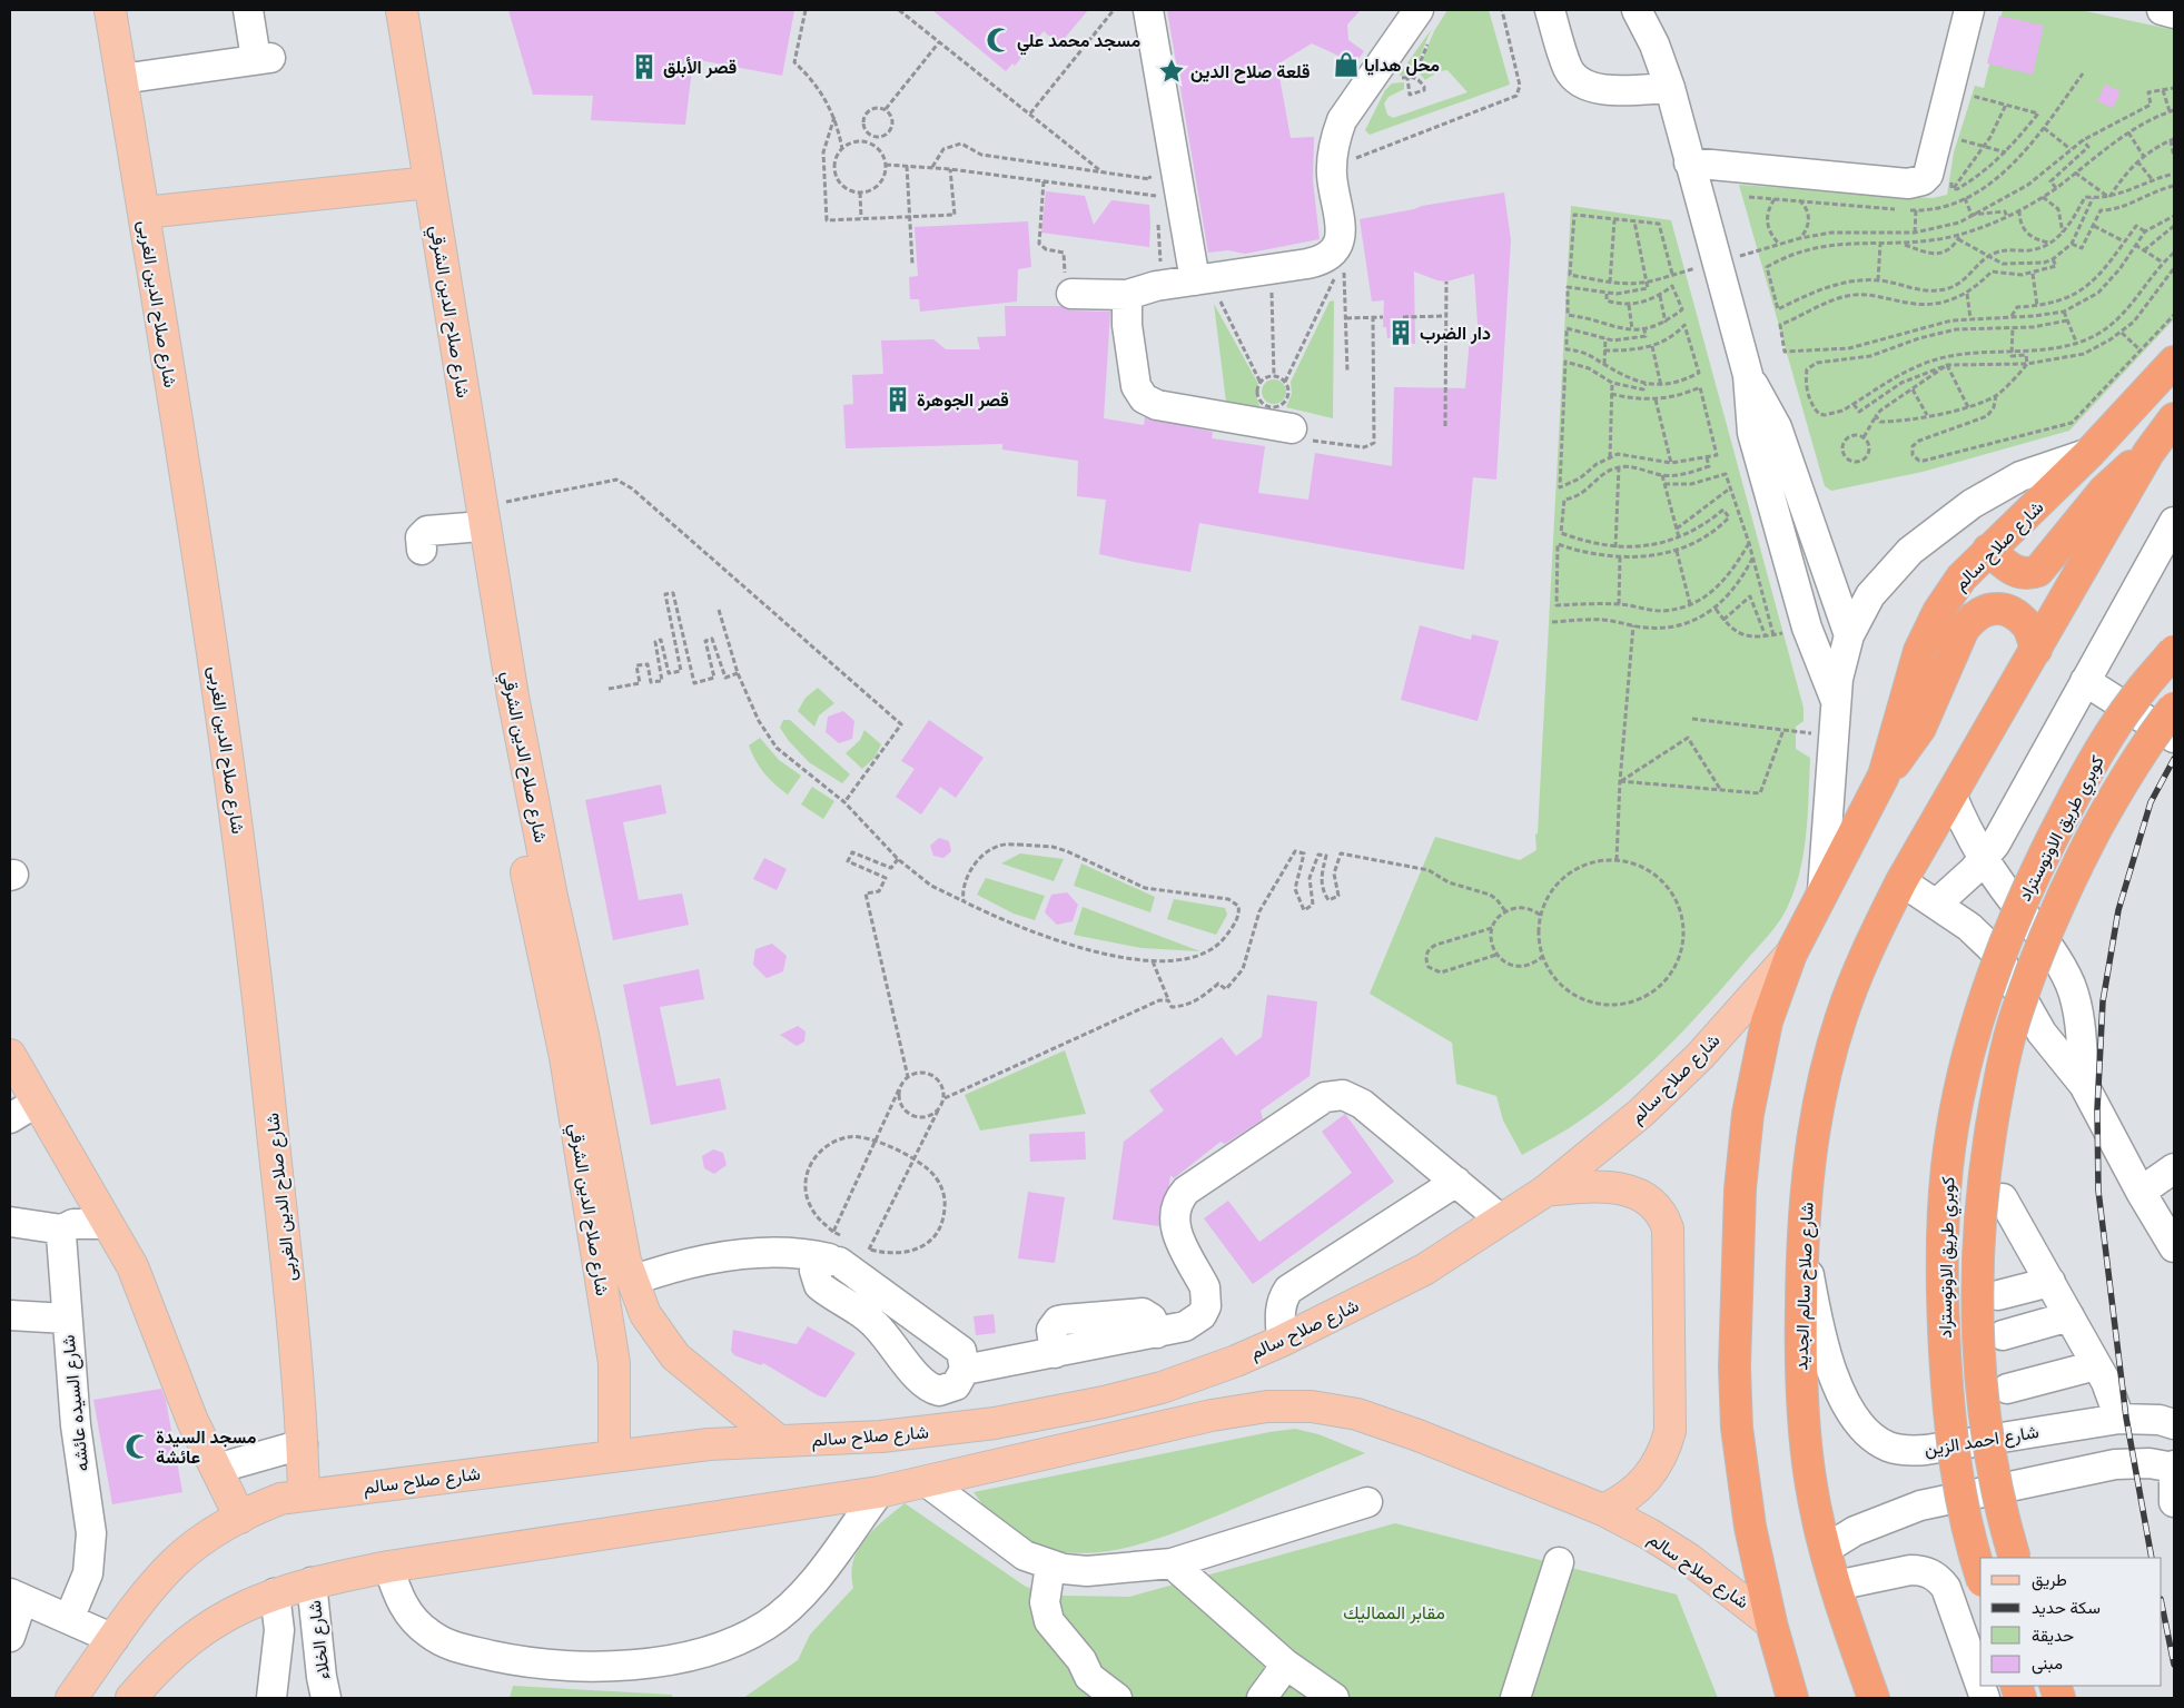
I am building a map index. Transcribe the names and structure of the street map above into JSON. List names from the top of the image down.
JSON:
{
  "streets": {
    "highway": ["شارع صلاح سالم", "كوبري طريق الاوتوستراد", "شارع صلاح سالم الجديد"],
    "main road": ["شارع صلاح الدين الغربى", "شارع صلاح الدين الشرقي"],
    "street": ["شارع السيده عائشه", "شارع احمد الزين", "شارع الخلاء"]
  },
  "crossings": [
    ["شارع صلاح الدين الغربى", "شارع صلاح سالم"],
    ["شارع صلاح الدين الشرقي", "شارع صلاح سالم"],
    ["شارع صلاح سالم", "شارع الخلاء"],
    ["شارع صلاح سالم الجديد", "شارع احمد الزين"]
  ],
  "parks": ["مقابر المماليك"],
  "places": {
    "mosque": ["مسجد محمد علي", "مسجد السيدة عائشة"],
    "shop": ["محل هدايا"],
    "building": ["قصر الأبلق", "دار الضرب", "قصر الجوهرة"],
    "place": ["قلعة صلاح الدين"]
  },
  "legend": [
    "طريق",
    "سكة حديد",
    "حديقة",
    "مبنى"
  ]
}
